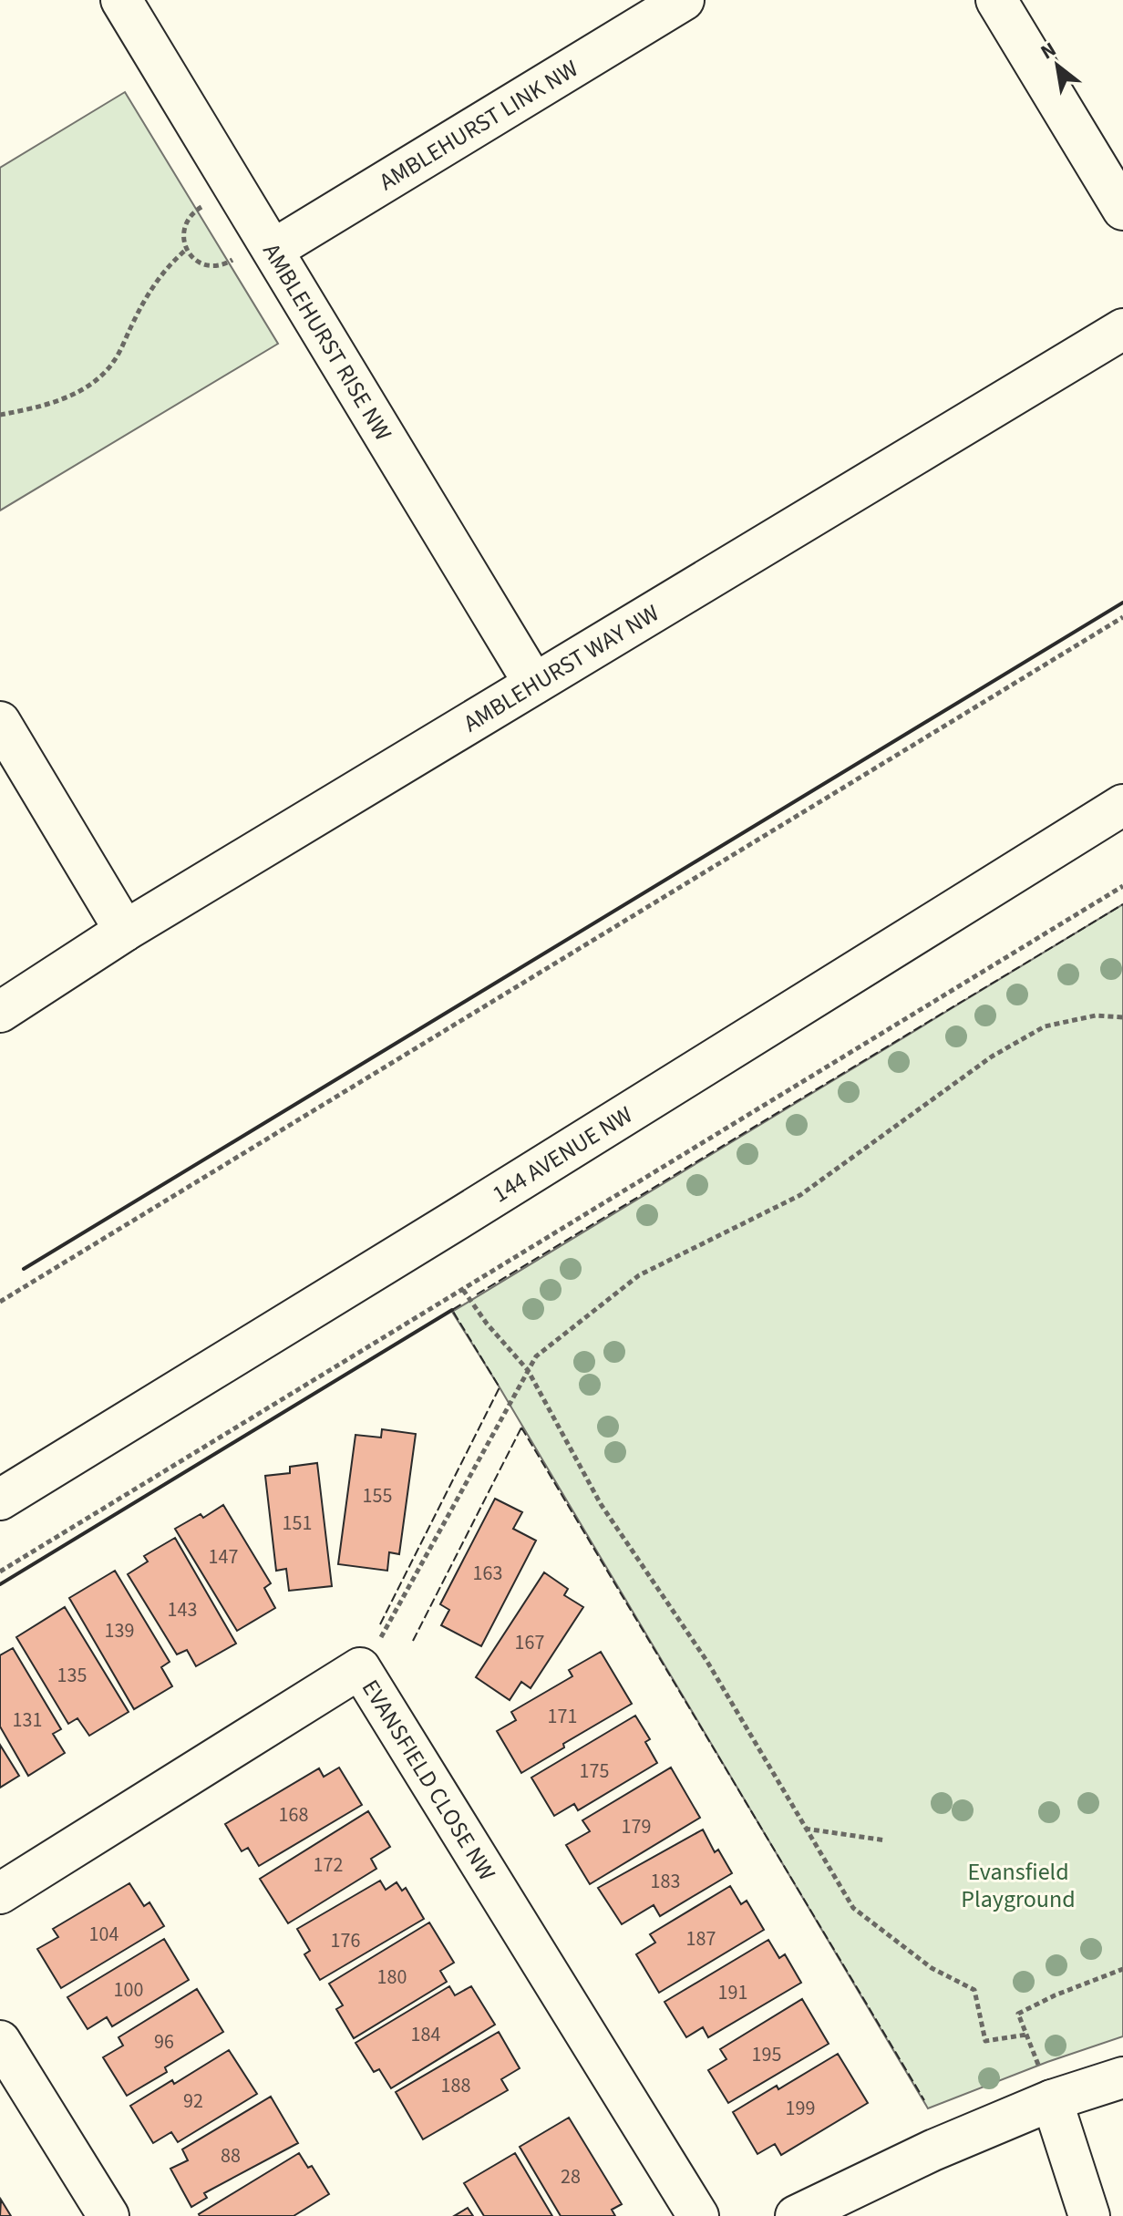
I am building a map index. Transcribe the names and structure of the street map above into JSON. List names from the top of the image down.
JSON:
{
  "streets": {
    "street": [
      "AMBLEHURST LINK NW",
      "AMBLEHURST RISE NW",
      "AMBLEHURST WAY NW",
      "144 AVENUE NW",
      "EVANSFIELD CLOSE NW"
    ]
  },
  "crossings": [
    ["AMBLEHURST LINK NW", "AMBLEHURST RISE NW"],
    ["AMBLEHURST RISE NW", "AMBLEHURST WAY NW"]
  ],
  "parks": ["Evansfield Playground"],
  "house_numbers": [
    "155",
    "151",
    "147",
    "163",
    "143",
    "139",
    "167",
    "135",
    "171",
    "131",
    "175",
    "168",
    "179",
    "172",
    "183",
    "104",
    "187",
    "176",
    "180",
    "100",
    "191",
    "184",
    "96",
    "195",
    "188",
    "92",
    "199",
    "88",
    "28"
  ],
  "north": "top left"
}
